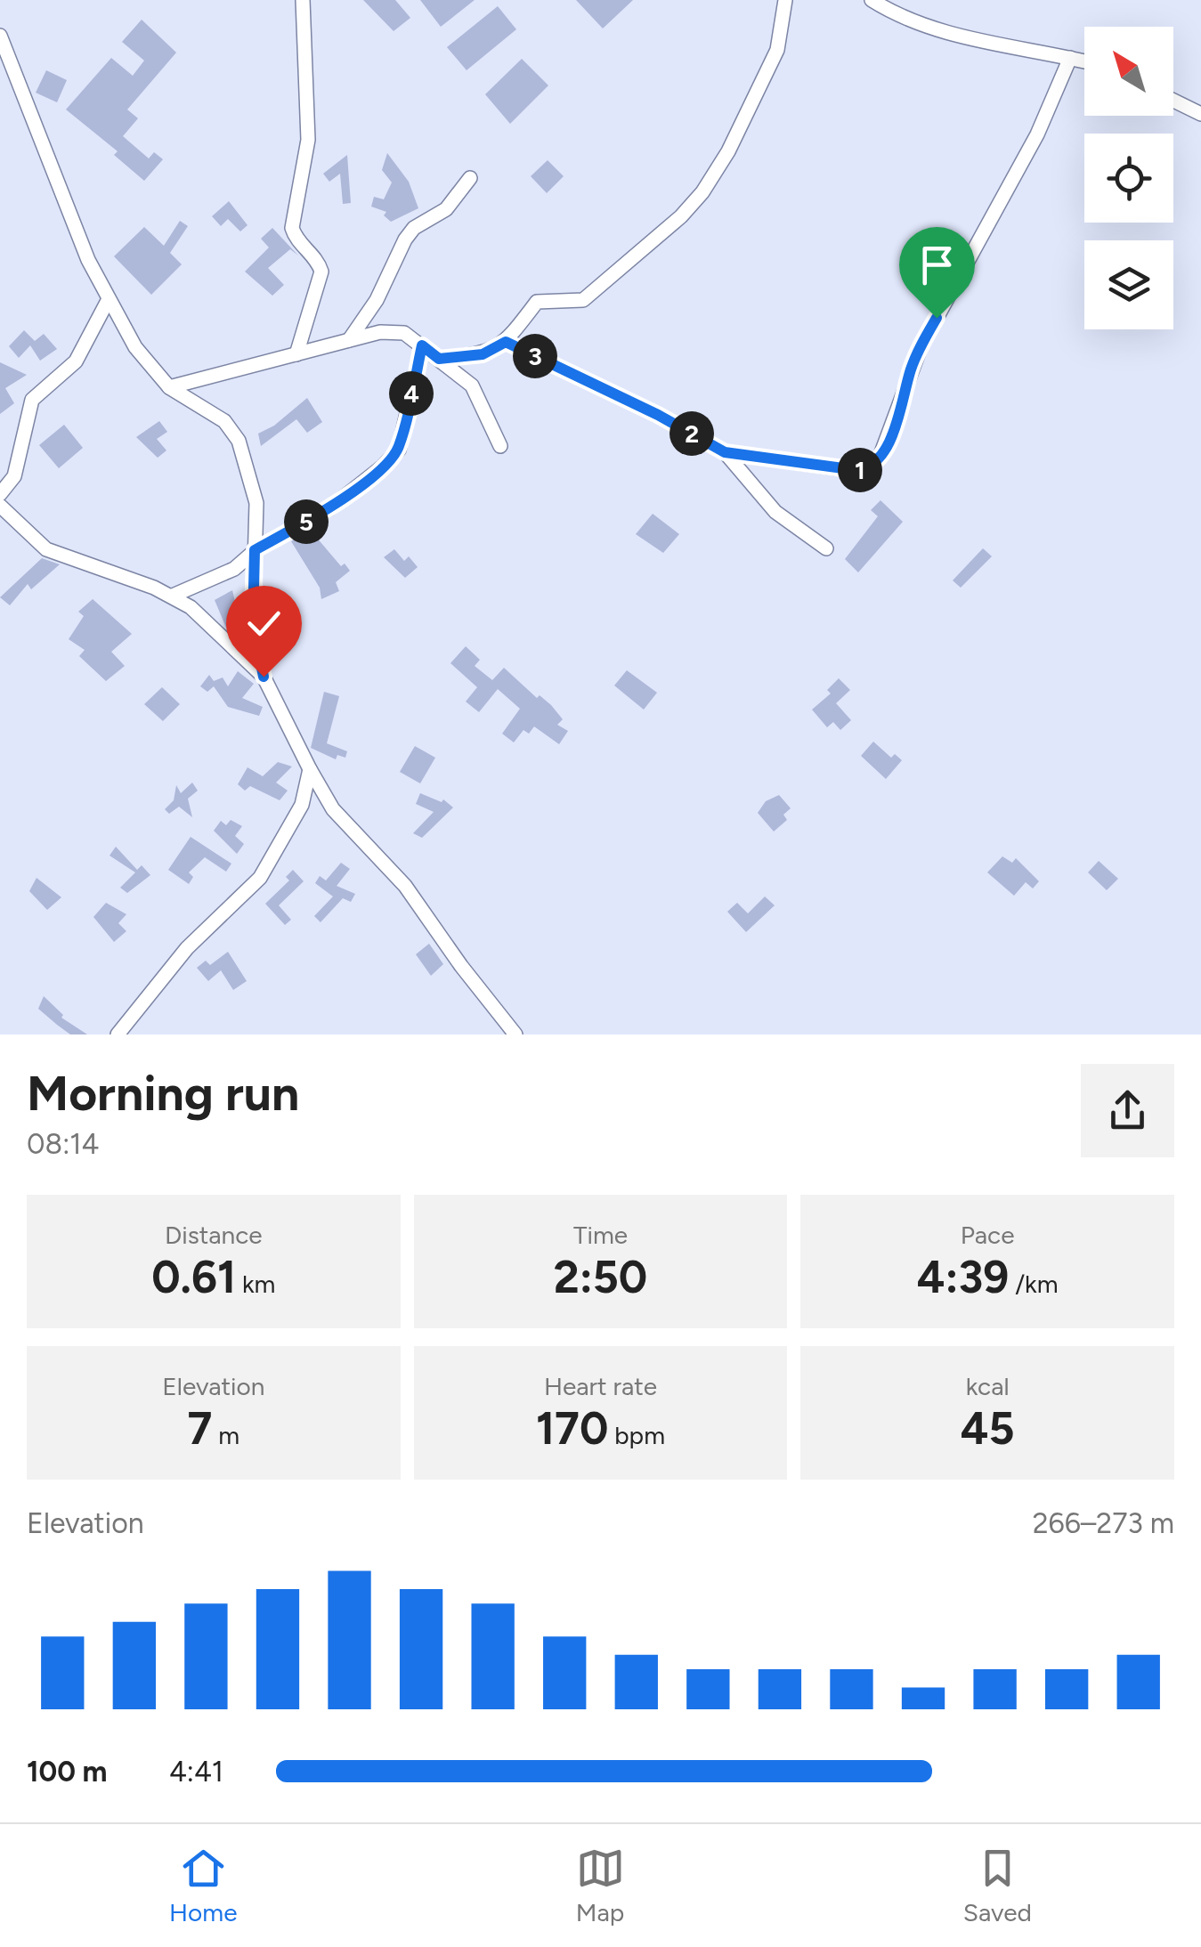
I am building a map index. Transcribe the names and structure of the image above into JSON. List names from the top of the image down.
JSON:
{
  "north": "top left",
  "page": {
    "pins": [
      "3",
      "4",
      "2",
      "1",
      "5"
    ],
    "heading": ["Morning run", "08:14"],
    "stats": [
      ["Distance", "0.61 km"],
      ["Time", "2:50"],
      ["Pace", "4:39 /km"],
      ["Elevation", "7 m"],
      ["Heart rate", "170 bpm"],
      ["kcal", "45"]
    ],
    "chart": ["Elevation", "266–273 m"],
    "list": [
      {
        "name": "100 m",
        "note": "4:41"
      }
    ],
    "tabs": ["Home", "Map", "Saved"]
  }
}
